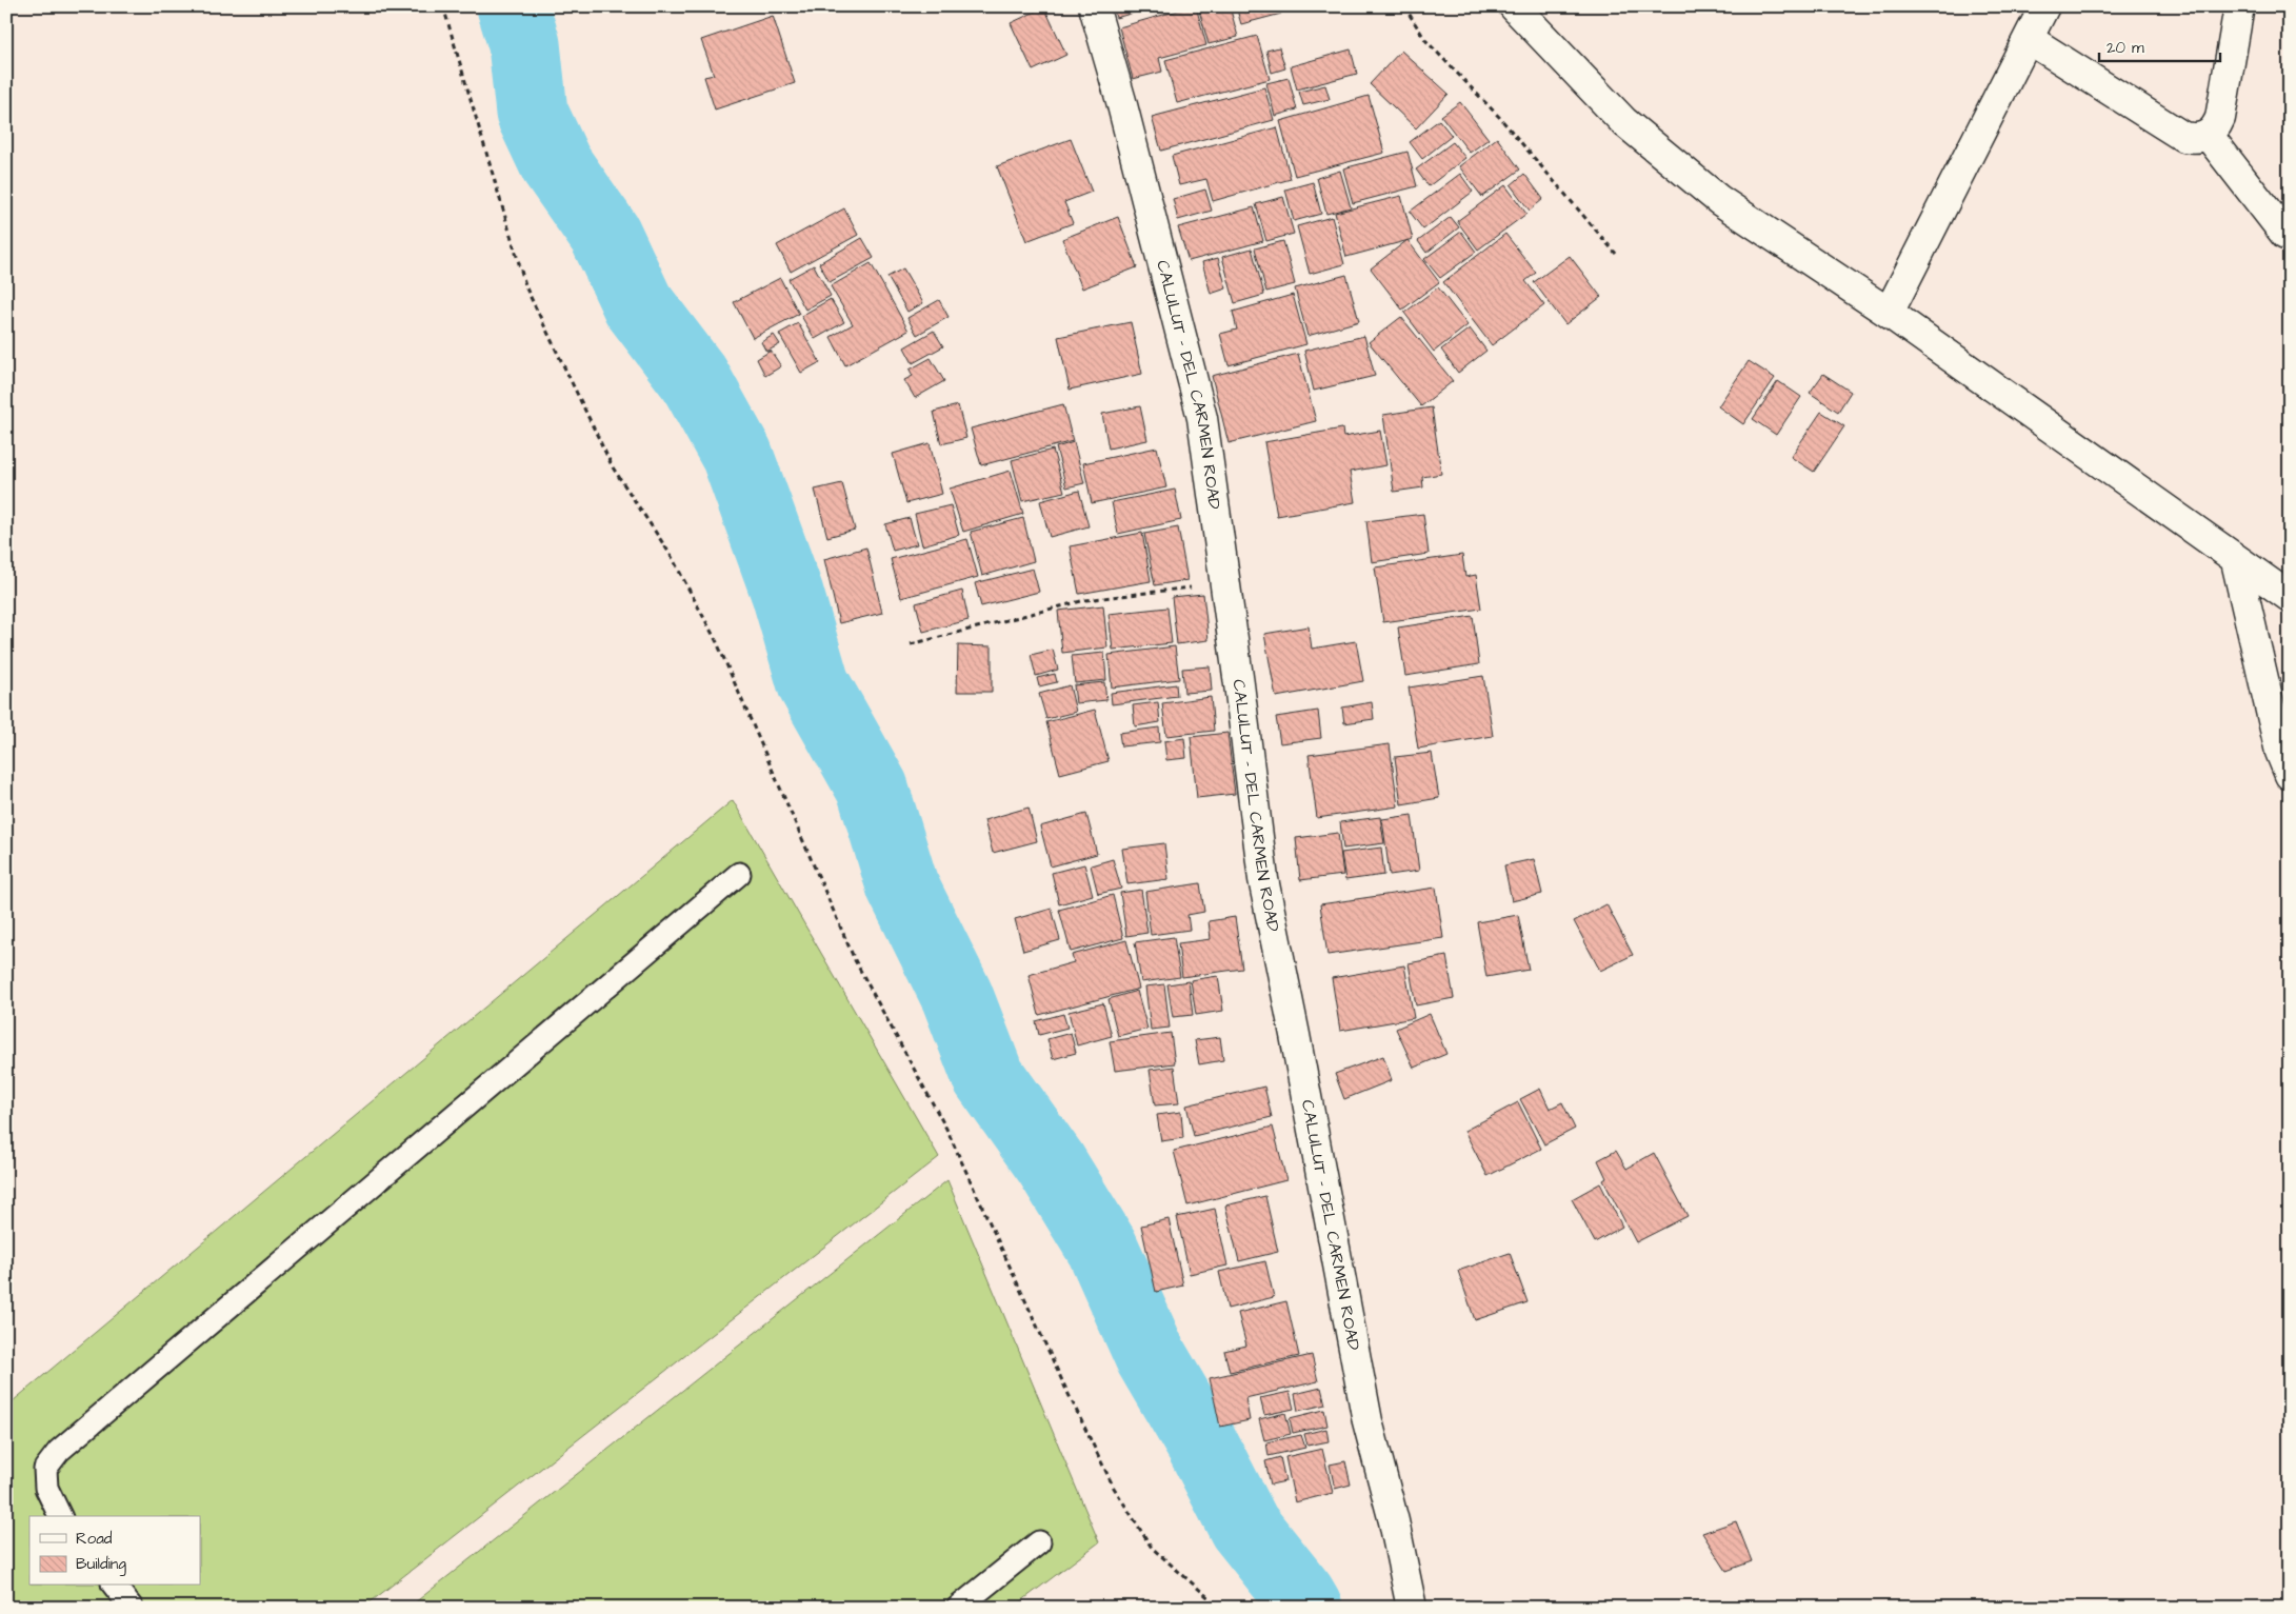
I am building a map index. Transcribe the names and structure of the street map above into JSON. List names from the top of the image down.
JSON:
{
  "streets": {
    "street": ["CALULUT - DEL CARMEN ROAD"]
  },
  "legend": ["Road", "Building"],
  "scale_bar": "20 m"
}
